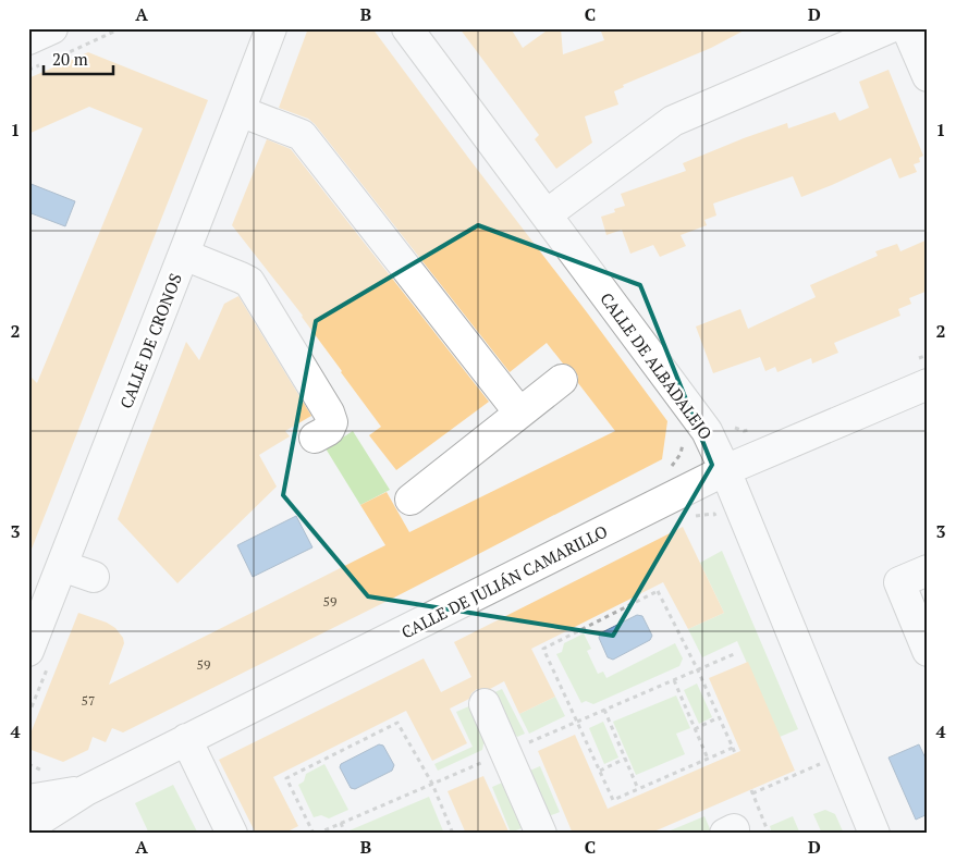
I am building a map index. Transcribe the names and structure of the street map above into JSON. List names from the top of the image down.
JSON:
{
  "streets": {
    "street": ["CALLE DE CRONOS", "CALLE DE ALBADALEJO", "CALLE DE JULIÁN CAMARILLO"]
  },
  "crossings": [
    ["CALLE DE ALBADALEJO", "CALLE DE JULIÁN CAMARILLO"]
  ],
  "house_numbers": ["59", "59", "57"],
  "scale_bar": "20 m",
  "grid": {
    "columns": [
      "A",
      "B",
      "C",
      "D"
    ],
    "rows": [
      "1",
      "2",
      "3",
      "4"
    ]
  }
}
